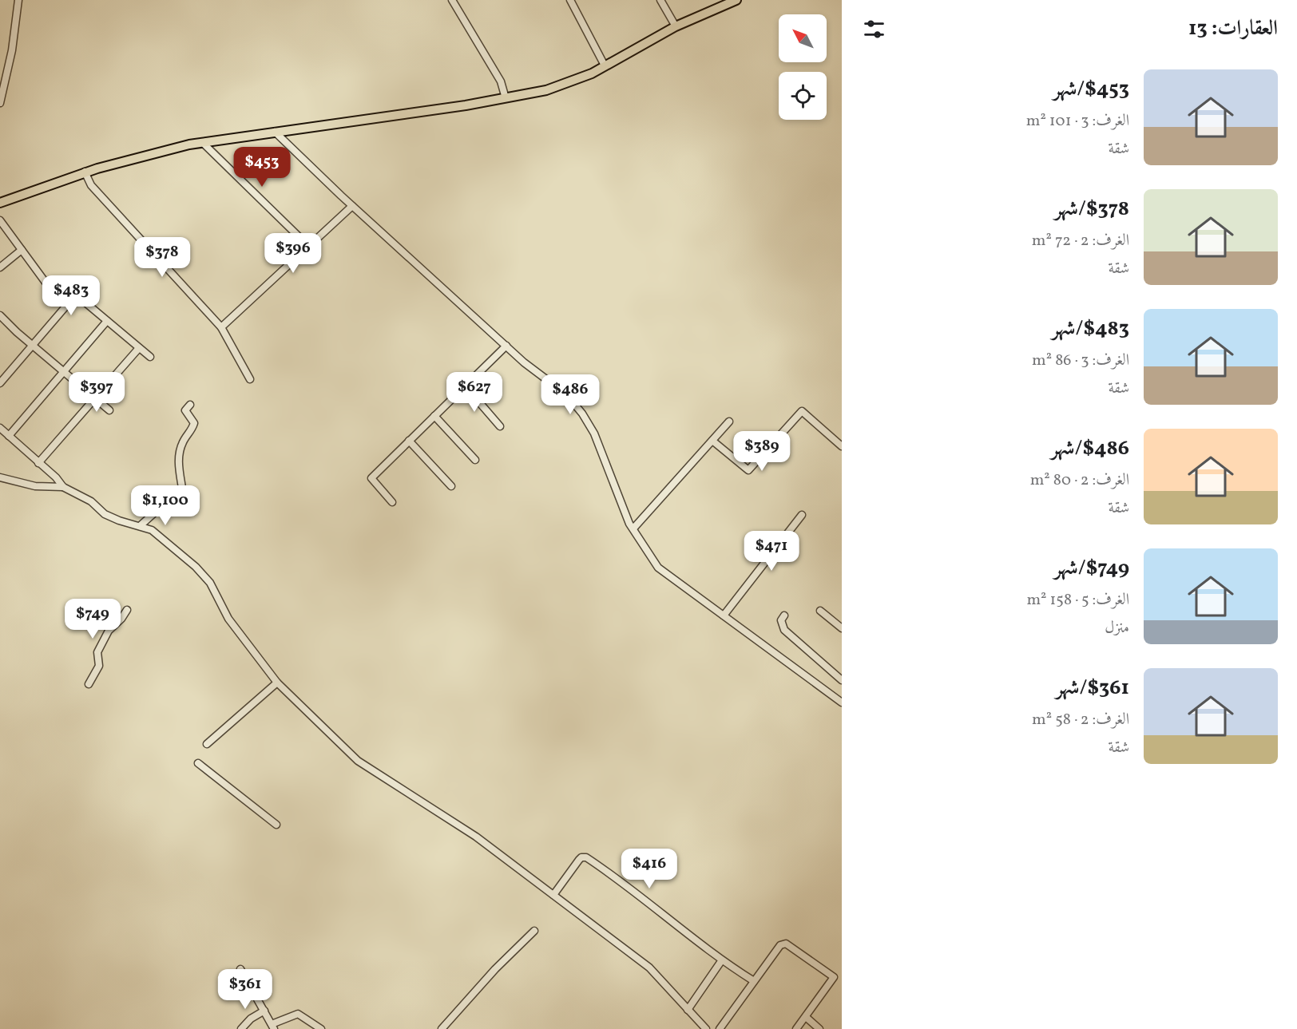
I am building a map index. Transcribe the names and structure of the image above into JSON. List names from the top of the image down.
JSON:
{
  "north": "top left",
  "page": {
    "heading": "العقارات: 13",
    "list": [
      {
        "name": "$453/شهر",
        "note": "الغرف: 3 · 101 m² · شقة"
      },
      {
        "name": "$378/شهر",
        "note": "الغرف: 2 · 72 m² · شقة"
      },
      {
        "name": "$483/شهر",
        "note": "الغرف: 3 · 86 m² · شقة"
      },
      {
        "name": "$486/شهر",
        "note": "الغرف: 2 · 80 m² · شقة"
      },
      {
        "name": "$749/شهر",
        "note": "الغرف: 5 · 158 m² · منزل"
      },
      {
        "name": "$361/شهر",
        "note": "الغرف: 2 · 58 m² · شقة"
      }
    ],
    "price": [
      "$453",
      "$396",
      "$378",
      "$483",
      "$397",
      "$627",
      "$486",
      "$389",
      "$1,100",
      "$471",
      "$749",
      "$416",
      "$361"
    ]
  }
}
